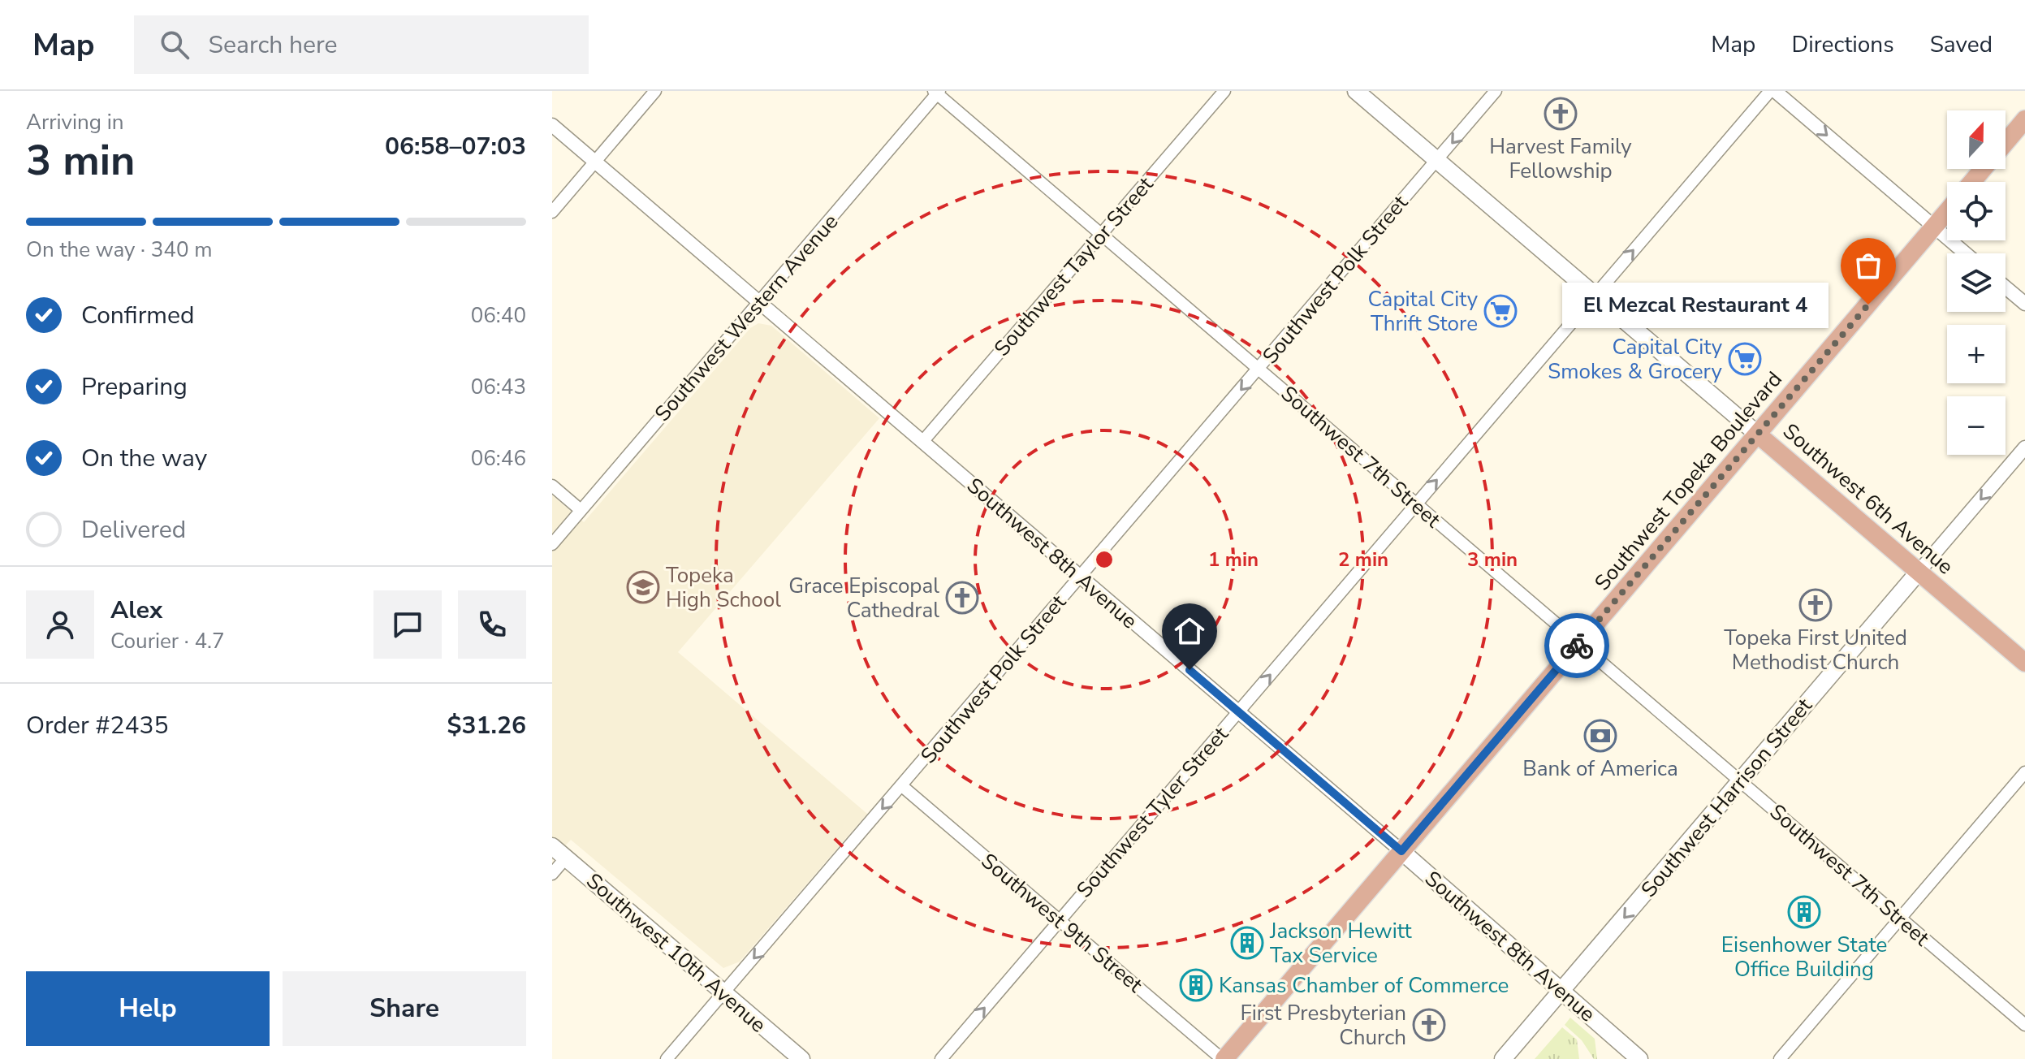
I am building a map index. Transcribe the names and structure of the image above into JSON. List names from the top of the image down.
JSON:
{
  "streets": {
    "main road": [
      "Southwest Topeka Boulevard",
      "Southwest 6th Avenue",
      "Southwest 8th Avenue",
      "Southwest Harrison Street",
      "Southwest 10th Avenue"
    ],
    "street": [
      "Southwest Taylor Street",
      "Southwest Polk Street",
      "Southwest Western Avenue",
      "Southwest 7th Street",
      "Southwest Tyler Street",
      "Southwest 9th Street"
    ]
  },
  "crossings": [
    ["Southwest Taylor Street", "Southwest 7th Street"],
    ["Southwest Taylor Street", "Southwest 8th Avenue"],
    ["Southwest Polk Street", "Southwest 7th Street"],
    ["Southwest Polk Street", "Southwest 6th Avenue"],
    ["Southwest Polk Street", "Southwest 8th Avenue"],
    ["Southwest Polk Street", "Southwest 9th Street"],
    ["Southwest Polk Street", "Southwest 10th Avenue"],
    ["Southwest Western Avenue", "Southwest 7th Street"],
    ["Southwest Western Avenue", "Southwest 8th Avenue"],
    ["Southwest 7th Street", "Southwest Topeka Boulevard"],
    ["Southwest 7th Street", "Southwest Harrison Street"],
    ["Southwest 7th Street", "Southwest Tyler Street"],
    ["Southwest Topeka Boulevard", "Southwest 6th Avenue"],
    ["Southwest Topeka Boulevard", "Southwest 8th Avenue"],
    ["Southwest Topeka Boulevard", "Southwest 9th Street"],
    ["Southwest 6th Avenue", "Southwest Harrison Street"],
    ["Southwest 6th Avenue", "Southwest Tyler Street"],
    ["Southwest 8th Avenue", "Southwest Harrison Street"],
    ["Southwest 8th Avenue", "Southwest Tyler Street"],
    ["Southwest Tyler Street", "Southwest 9th Street"]
  ],
  "one_way": ["Southwest Polk Street", "Southwest Harrison Street", "Southwest Tyler Street"],
  "places": {
    "church": [
      "Harvest Family Fellowship",
      "Grace Episcopal Cathedral",
      "Topeka First United Methodist Church",
      "First Presbyterian Church"
    ],
    "other": ["El Mezcal Restaurant 4"],
    "supermarket": ["Capital City Thrift Store", "Capital City Smokes & Grocery"],
    "school or university": ["Topeka High School"],
    "bank": ["Bank of America"],
    "building": ["Eisenhower State Office Building", "Jackson Hewitt Tax Service", "Kansas Chamber of Commerce"]
  },
  "north": "top",
  "page": {
    "header": "Map",
    "search": "Search here",
    "nav": ["Map", "Directions", "Saved"],
    "heading": ["3 min", "Arriving in", "06:58–07:03"],
    "panel": [
      "Alex",
      "Courier · 4.7",
      "Order #2435",
      "$31.26"
    ],
    "map_buttons": ["+", "−"],
    "bar": "On the way · 340 m",
    "list": [
      ["Confirmed", "06:40"],
      ["Preparing", "06:43"],
      ["On the way", "06:46"],
      "Delivered"
    ],
    "bubble": "El Mezcal Restaurant 4",
    "buttons": ["Help", "Share"]
  },
  "rings": ["1 min", "2 min", "3 min"]
}
